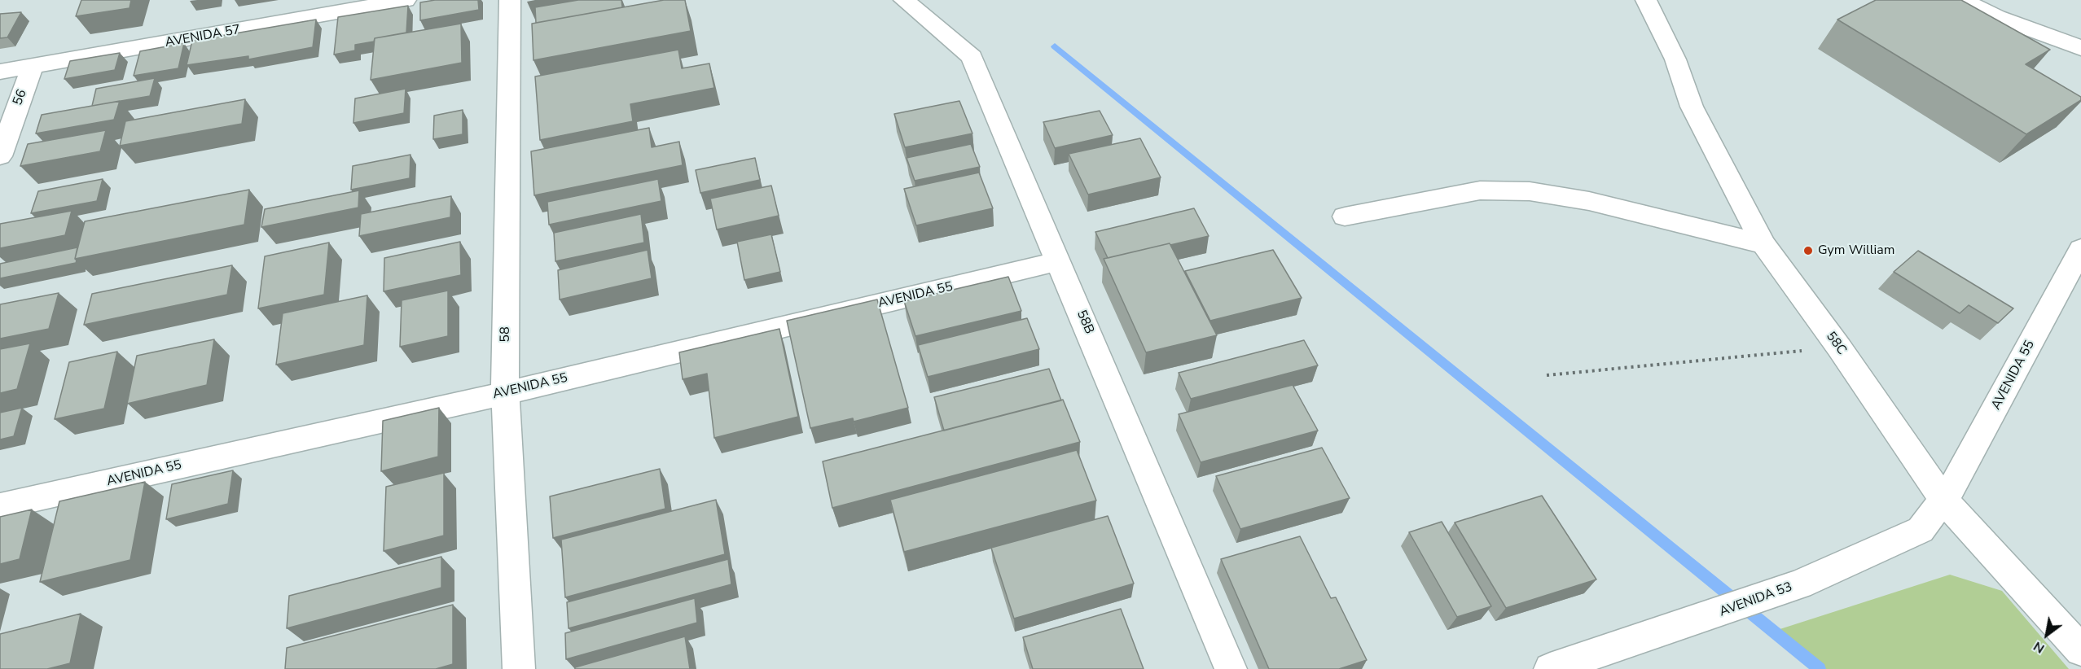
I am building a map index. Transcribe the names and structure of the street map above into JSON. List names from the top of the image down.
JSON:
{
  "streets": {
    "street": [
      "AVENIDA 57",
      "56",
      "AVENIDA 55",
      "58B",
      "58",
      "58C",
      "AVENIDA 53"
    ]
  },
  "crossings": [
    ["AVENIDA 57", "56"],
    ["AVENIDA 55", "58B"],
    ["AVENIDA 55", "58"],
    ["AVENIDA 55", "58C"],
    ["AVENIDA 55", "AVENIDA 53"],
    ["58C", "AVENIDA 53"]
  ],
  "places": ["Gym William"],
  "north": "bottom left"
}
